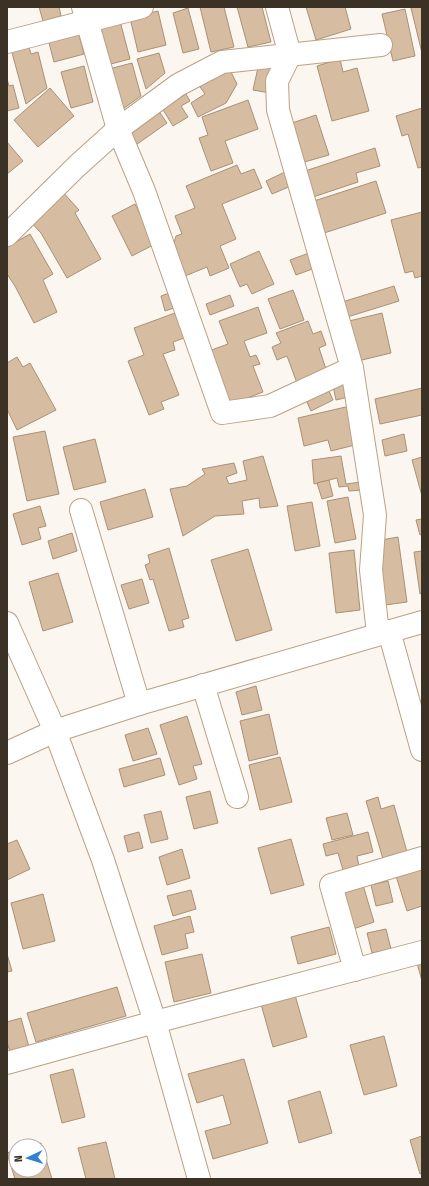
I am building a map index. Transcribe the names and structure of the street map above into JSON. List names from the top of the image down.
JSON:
{
  "north": "left"
}
